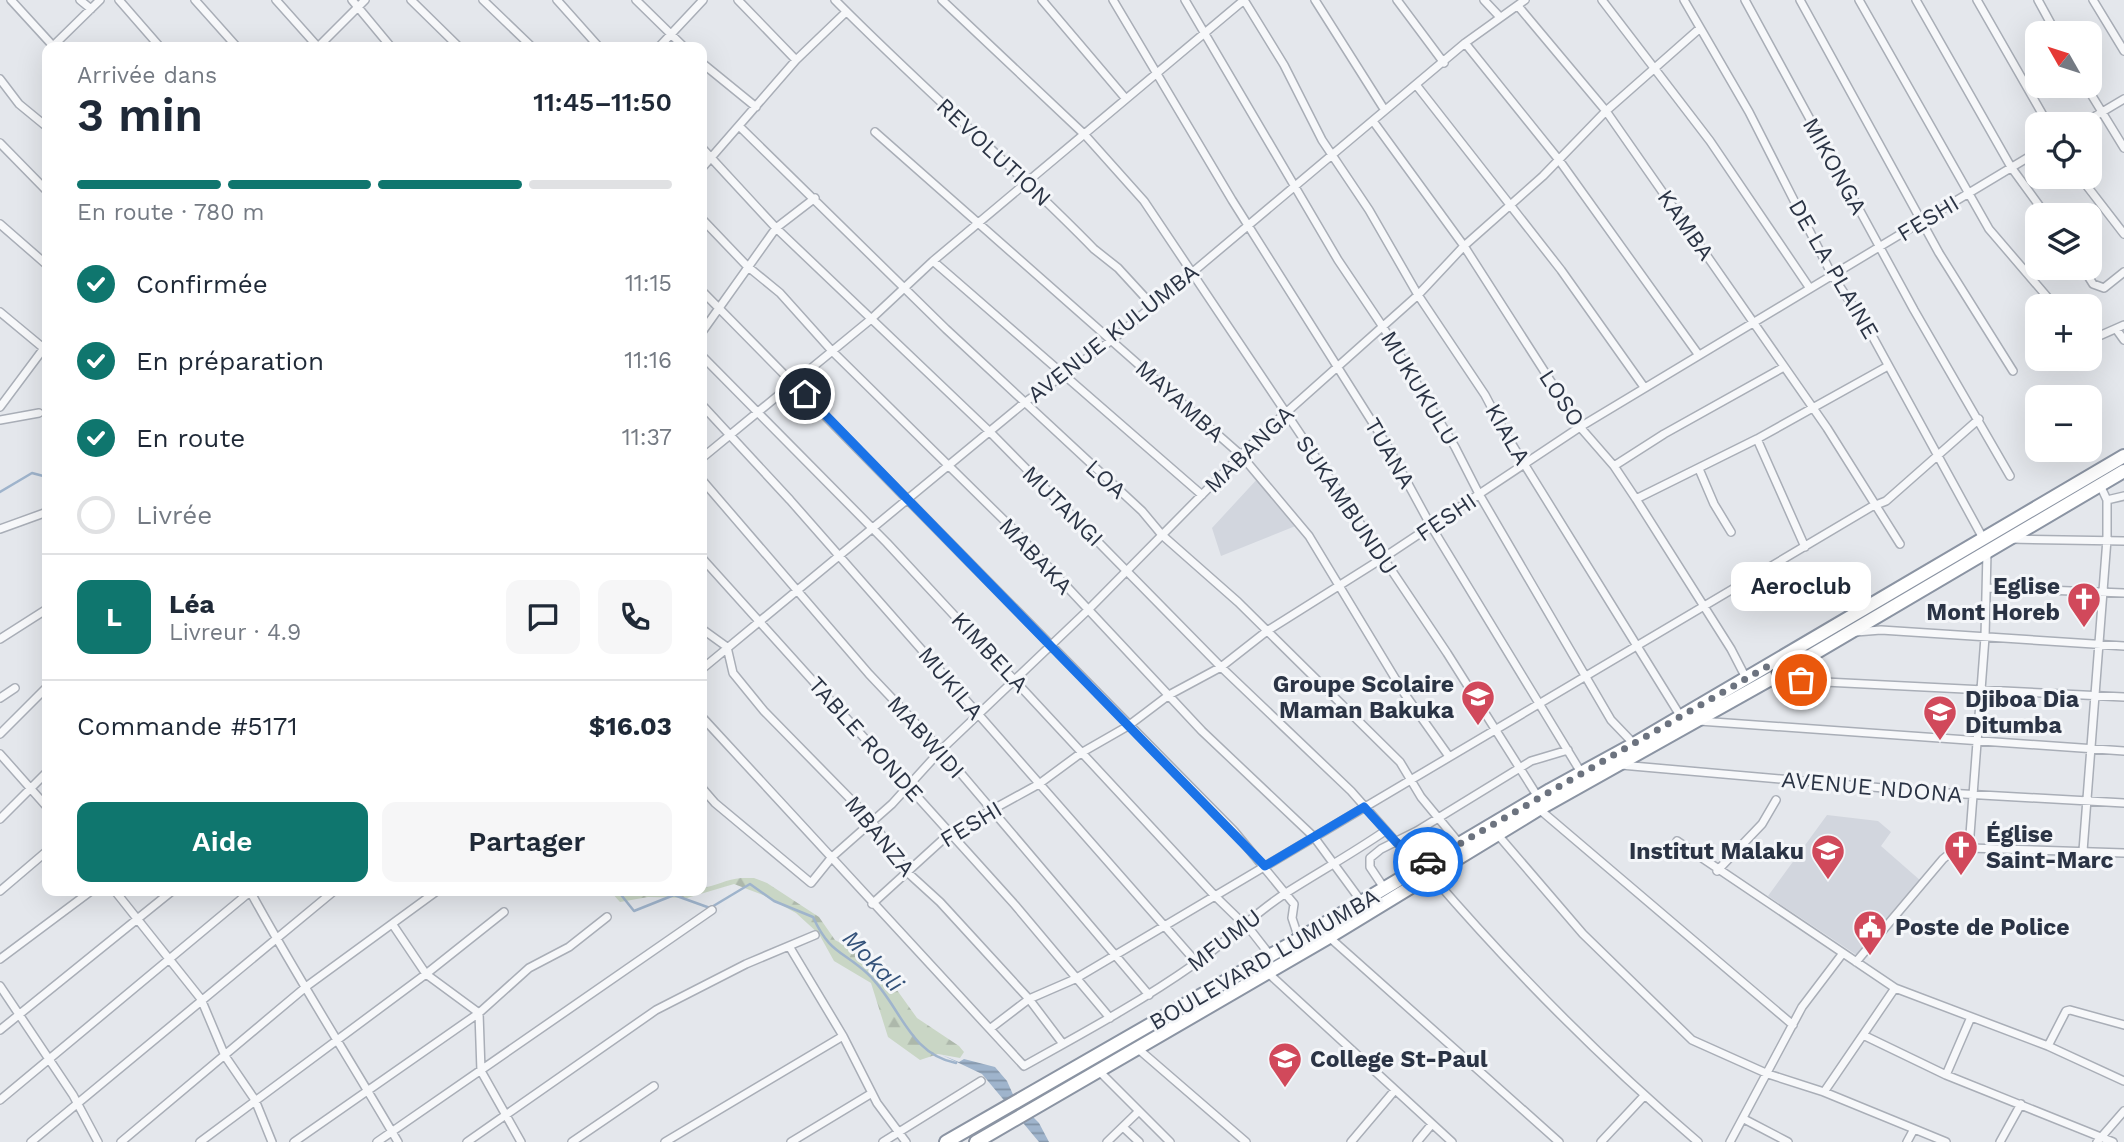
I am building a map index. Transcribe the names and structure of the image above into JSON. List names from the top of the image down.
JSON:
{
  "streets": {
    "highway": ["BOULEVARD LUMUMBA"],
    "street": [
      "REVOLUTION",
      "MIKONGA",
      "FESHI",
      "KAMBA",
      "DE LA PLAINE",
      "AVENUE KULUMBA",
      "MUKUKULU",
      "LOSO",
      "MAYAMBA",
      "KIALA",
      "MABANGA",
      "TUANA",
      "LOA",
      "SUKAMBUNDU",
      "MUTANGI",
      "MABAKA",
      "KIMBELA",
      "MUKILA",
      "MABWIDI",
      "TABLE RONDE",
      "AVENUE NDONA",
      "MBANZA",
      "MFUMU"
    ]
  },
  "crossings": [
    ["REVOLUTION", "AVENUE KULUMBA"],
    ["MIKONGA", "FESHI"],
    ["FESHI", "KAMBA"],
    ["FESHI", "DE LA PLAINE"],
    ["FESHI", "MUKUKULU"],
    ["FESHI", "LOSO"],
    ["FESHI", "MAYAMBA"],
    ["FESHI", "KIALA"],
    ["FESHI", "TUANA"],
    ["FESHI", "LOA"],
    ["FESHI", "SUKAMBUNDU"],
    ["FESHI", "MUTANGI"],
    ["FESHI", "MABAKA"],
    ["FESHI", "KIMBELA"],
    ["FESHI", "MUKILA"],
    ["FESHI", "MABWIDI"],
    ["FESHI", "TABLE RONDE"],
    ["FESHI", "MBANZA"],
    ["KAMBA", "AVENUE KULUMBA"],
    ["KAMBA", "MABANGA"],
    ["DE LA PLAINE", "MABANGA"],
    ["DE LA PLAINE", "AVENUE NDONA"],
    ["DE LA PLAINE", "BOULEVARD LUMUMBA"],
    ["AVENUE KULUMBA", "MUKUKULU"],
    ["AVENUE KULUMBA", "LOSO"],
    ["AVENUE KULUMBA", "MAYAMBA"],
    ["AVENUE KULUMBA", "KIALA"],
    ["AVENUE KULUMBA", "TUANA"],
    ["AVENUE KULUMBA", "LOA"],
    ["AVENUE KULUMBA", "SUKAMBUNDU"],
    ["AVENUE KULUMBA", "MUTANGI"],
    ["AVENUE KULUMBA", "MABAKA"],
    ["AVENUE KULUMBA", "KIMBELA"],
    ["AVENUE KULUMBA", "MUKILA"],
    ["AVENUE KULUMBA", "MABWIDI"],
    ["AVENUE KULUMBA", "TABLE RONDE"],
    ["AVENUE KULUMBA", "MBANZA"],
    ["MUKUKULU", "MABANGA"],
    ["MUKUKULU", "BOULEVARD LUMUMBA"],
    ["LOSO", "MABANGA"],
    ["LOSO", "BOULEVARD LUMUMBA"],
    ["MAYAMBA", "MABANGA"],
    ["KIALA", "MABANGA"],
    ["KIALA", "BOULEVARD LUMUMBA"],
    ["MABANGA", "TUANA"],
    ["MABANGA", "LOA"],
    ["MABANGA", "SUKAMBUNDU"],
    ["MABANGA", "MUTANGI"],
    ["MABANGA", "MABAKA"],
    ["MABANGA", "KIMBELA"],
    ["MABANGA", "MUKILA"],
    ["MABANGA", "MABWIDI"],
    ["MABANGA", "TABLE RONDE"],
    ["MABANGA", "MBANZA"],
    ["TUANA", "BOULEVARD LUMUMBA"],
    ["LOA", "BOULEVARD LUMUMBA"],
    ["SUKAMBUNDU", "BOULEVARD LUMUMBA"],
    ["MUTANGI", "MFUMU"],
    ["MUTANGI", "BOULEVARD LUMUMBA"],
    ["MABAKA", "MFUMU"],
    ["MABAKA", "BOULEVARD LUMUMBA"],
    ["KIMBELA", "MFUMU"],
    ["KIMBELA", "BOULEVARD LUMUMBA"],
    ["MUKILA", "MFUMU"],
    ["MABWIDI", "MFUMU"],
    ["TABLE RONDE", "MFUMU"],
    ["AVENUE NDONA", "BOULEVARD LUMUMBA"],
    ["MBANZA", "MFUMU"]
  ],
  "water": ["Mokali"],
  "places": {
    "church": ["Eglise Mont Horeb", "Église Saint-Marc"],
    "other": ["Aeroclub"],
    "school or university": [
      "Groupe Scolaire Maman Bakuka",
      "Djiboa Dia Ditumba",
      "Institut Malaku",
      "College St-Paul"
    ],
    "public building": ["Poste de Police"]
  },
  "north": "top left",
  "page": {
    "map_buttons": ["+", "−"],
    "heading": ["3 min", "Arrivée dans", "11:45–11:50"],
    "panel": [
      "Léa",
      "Livreur · 4.9",
      "Commande #5171",
      "$16.03"
    ],
    "bar": "En route · 780 m",
    "list": [
      ["Confirmée", "11:15"],
      ["En préparation", "11:16"],
      ["En route", "11:37"],
      "Livrée"
    ],
    "bubble": "Aeroclub",
    "round": "L",
    "buttons": ["Aide", "Partager"]
  }
}
